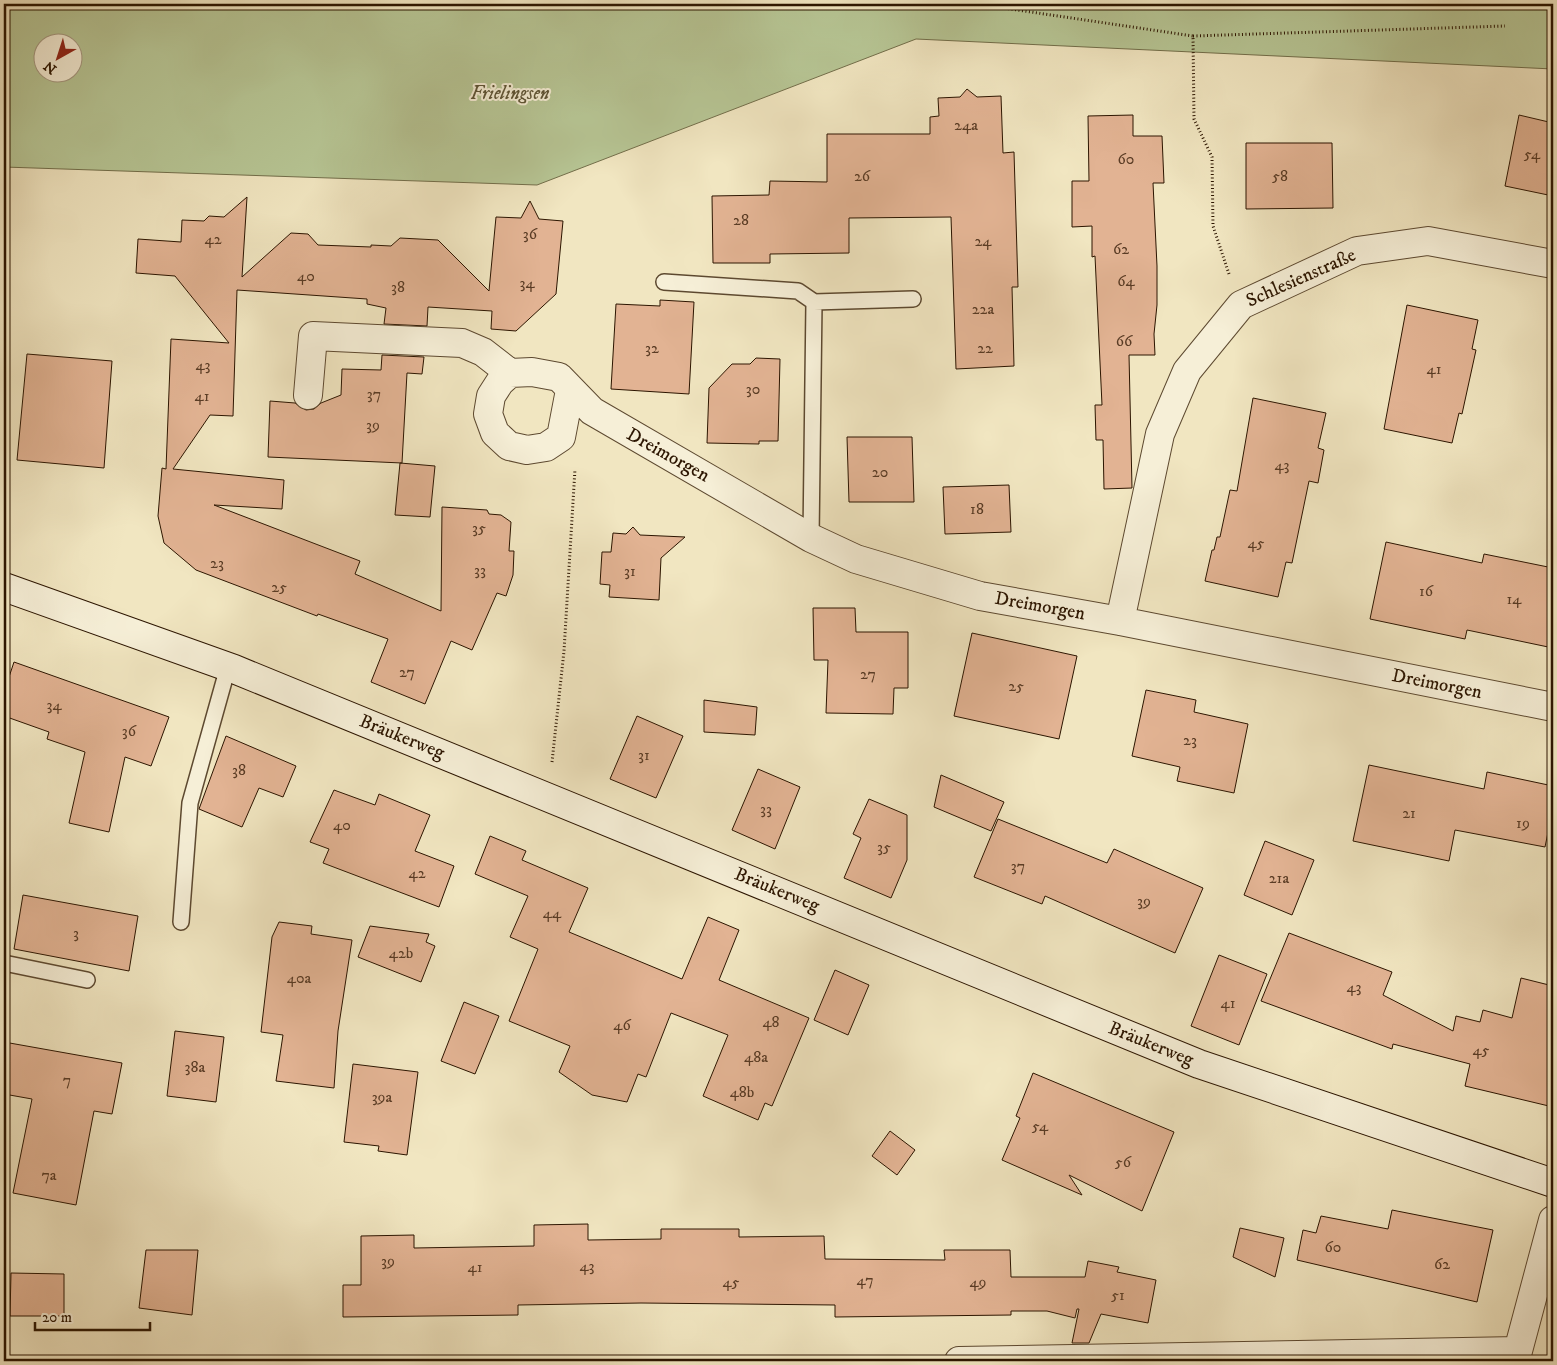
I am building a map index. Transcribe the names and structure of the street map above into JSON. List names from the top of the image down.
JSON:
{
  "streets": {
    "street": ["Schlesienstraße", "Dreimorgen", "Bräukerweg"]
  },
  "crossings": [
    ["Schlesienstraße", "Dreimorgen"]
  ],
  "parks": ["Frielingsen"],
  "house_numbers": [
    "24a",
    "54",
    "60",
    "26",
    "58",
    "28",
    "36",
    "42",
    "24",
    "62",
    "40",
    "64",
    "34",
    "38",
    "22a",
    "66",
    "32",
    "22",
    "43",
    "41",
    "30",
    "37",
    "41",
    "39",
    "43",
    "20",
    "18",
    "35",
    "45",
    "23",
    "33",
    "31",
    "25",
    "16",
    "14",
    "27",
    "27",
    "25",
    "34",
    "36",
    "23",
    "31",
    "38",
    "33",
    "21",
    "19",
    "40",
    "35",
    "37",
    "42",
    "21a",
    "39",
    "44",
    "3",
    "42b",
    "40a",
    "43",
    "41",
    "48",
    "46",
    "45",
    "48a",
    "38a",
    "7",
    "48b",
    "39a",
    "54",
    "56",
    "7a",
    "60",
    "39",
    "62",
    "43",
    "41",
    "47",
    "45",
    "49",
    "51"
  ],
  "scale_bar": "20 m",
  "north": "bottom left"
}
